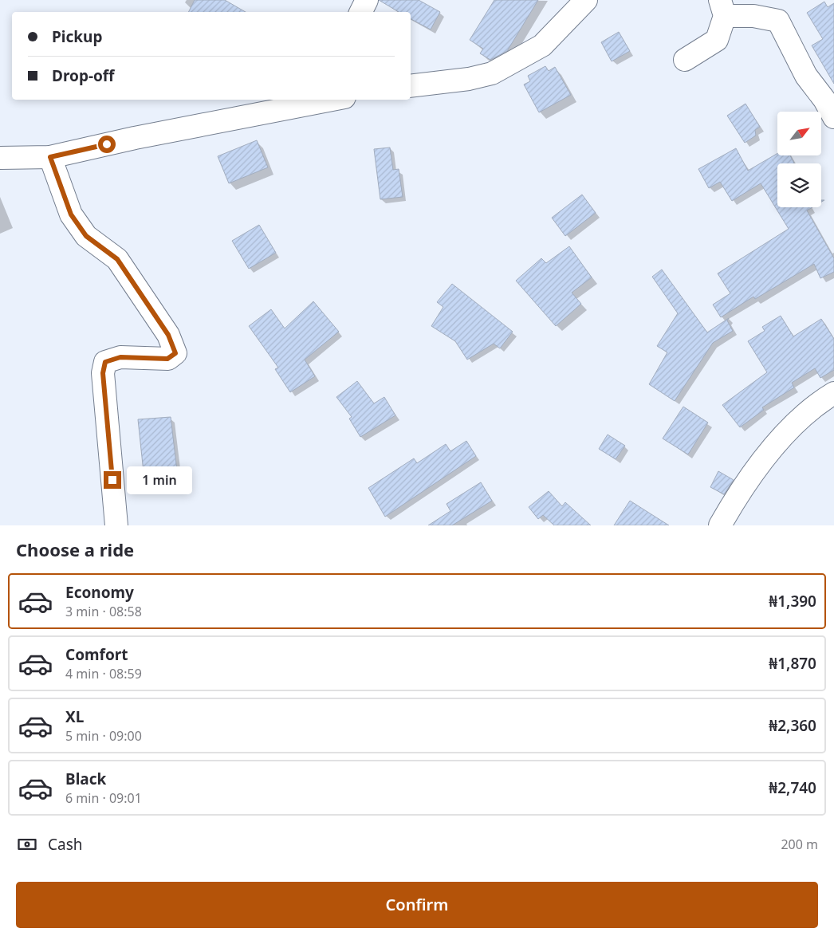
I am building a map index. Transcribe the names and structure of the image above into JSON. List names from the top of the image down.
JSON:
{
  "north": "top right",
  "page": {
    "banner": ["Pickup", "Drop-off"],
    "bubble": "1 min",
    "heading": "Choose a ride",
    "list": [
      {
        "name": "Economy",
        "note": "3 min · 08:58",
        "value": "₦1,390"
      },
      {
        "name": "Comfort",
        "note": "4 min · 08:59",
        "value": "₦1,870"
      },
      {
        "name": "XL",
        "note": "5 min · 09:00",
        "value": "₦2,360"
      },
      {
        "name": "Black",
        "note": "6 min · 09:01",
        "value": "₦2,740"
      }
    ],
    "pay": ["Cash", "200 m"],
    "buttons": "Confirm"
  }
}
